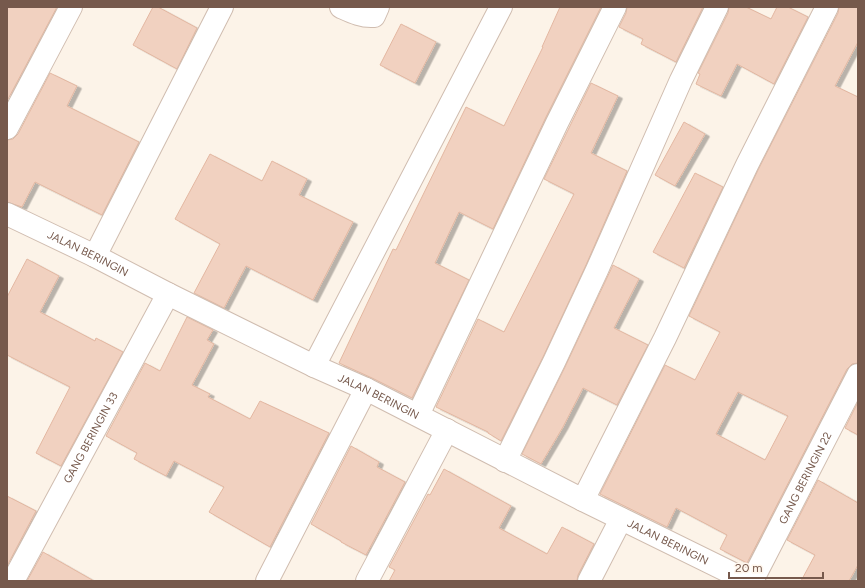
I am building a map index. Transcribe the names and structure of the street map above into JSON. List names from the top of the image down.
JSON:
{
  "streets": {
    "street": ["JALAN BERINGIN", "GANG BERINGIN 33", "GANG BERINGIN 22"]
  },
  "crossings": [
    ["JALAN BERINGIN", "GANG BERINGIN 33"]
  ],
  "scale_bar": "20 m"
}
